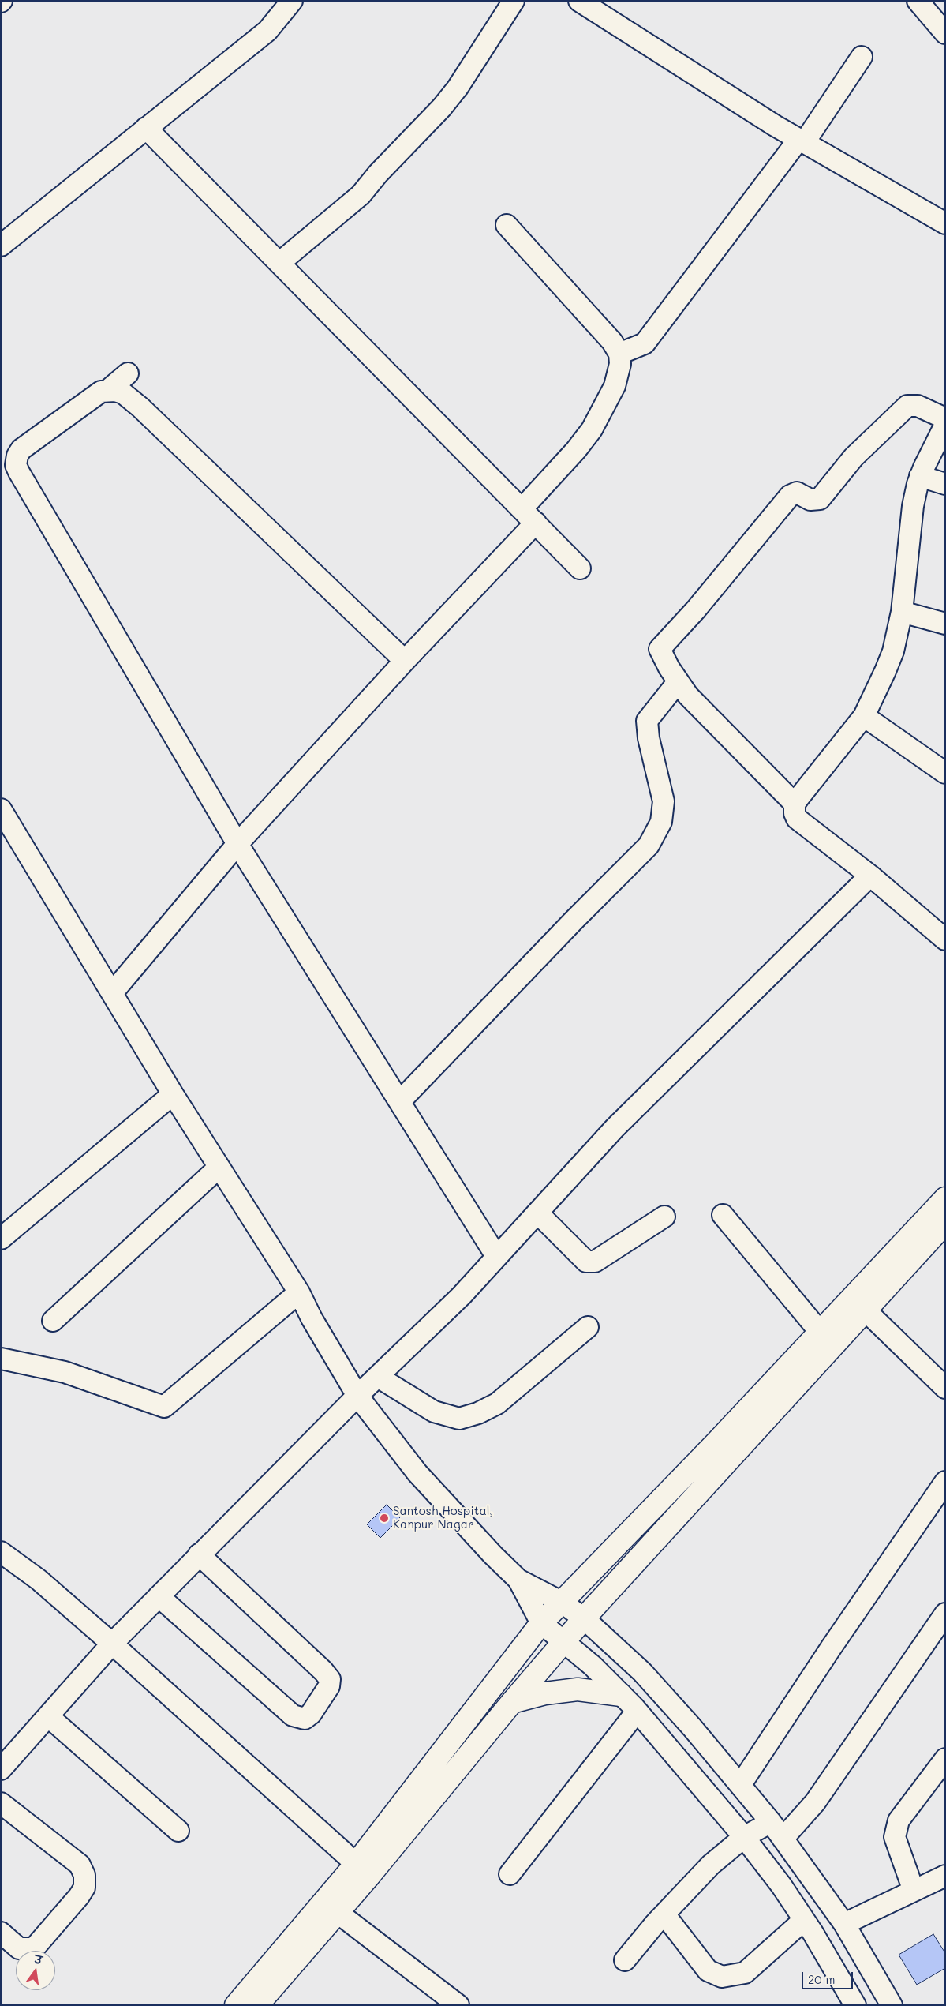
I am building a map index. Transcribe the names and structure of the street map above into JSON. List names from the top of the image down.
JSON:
{
  "places": ["Santosh Hospital, Kanpur Nagar"],
  "scale_bar": "20 m",
  "north": "top"
}
